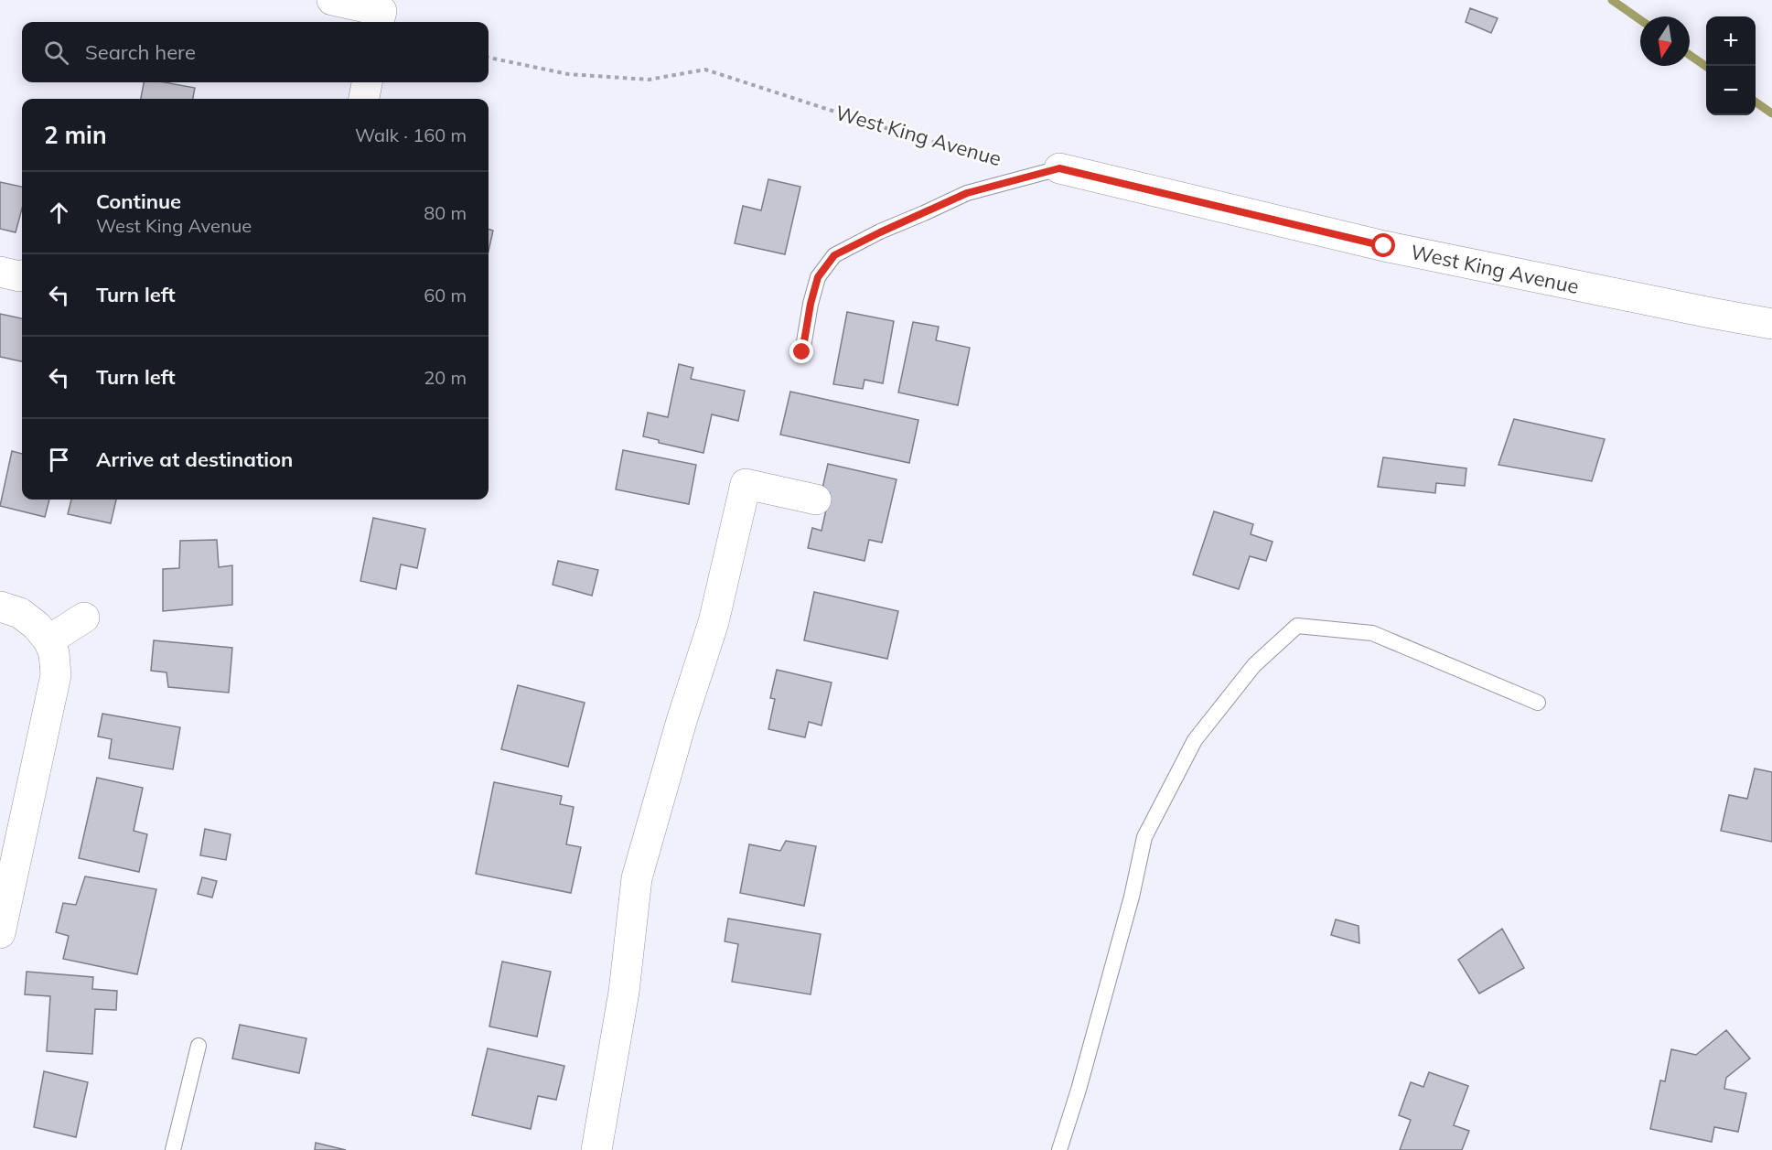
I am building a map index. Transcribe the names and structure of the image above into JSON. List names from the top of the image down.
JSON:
{
  "streets": {
    "street": ["West King Avenue"]
  },
  "north": "bottom",
  "page": {
    "map_buttons": ["+", "−"],
    "search": "Search here",
    "heading": ["2 min", "Walk · 160 m"],
    "list": [
      ["Continue", "West King Avenue", "80 m"],
      ["Turn left", "60 m"],
      ["Turn left", "20 m"],
      "Arrive at destination"
    ]
  }
}
